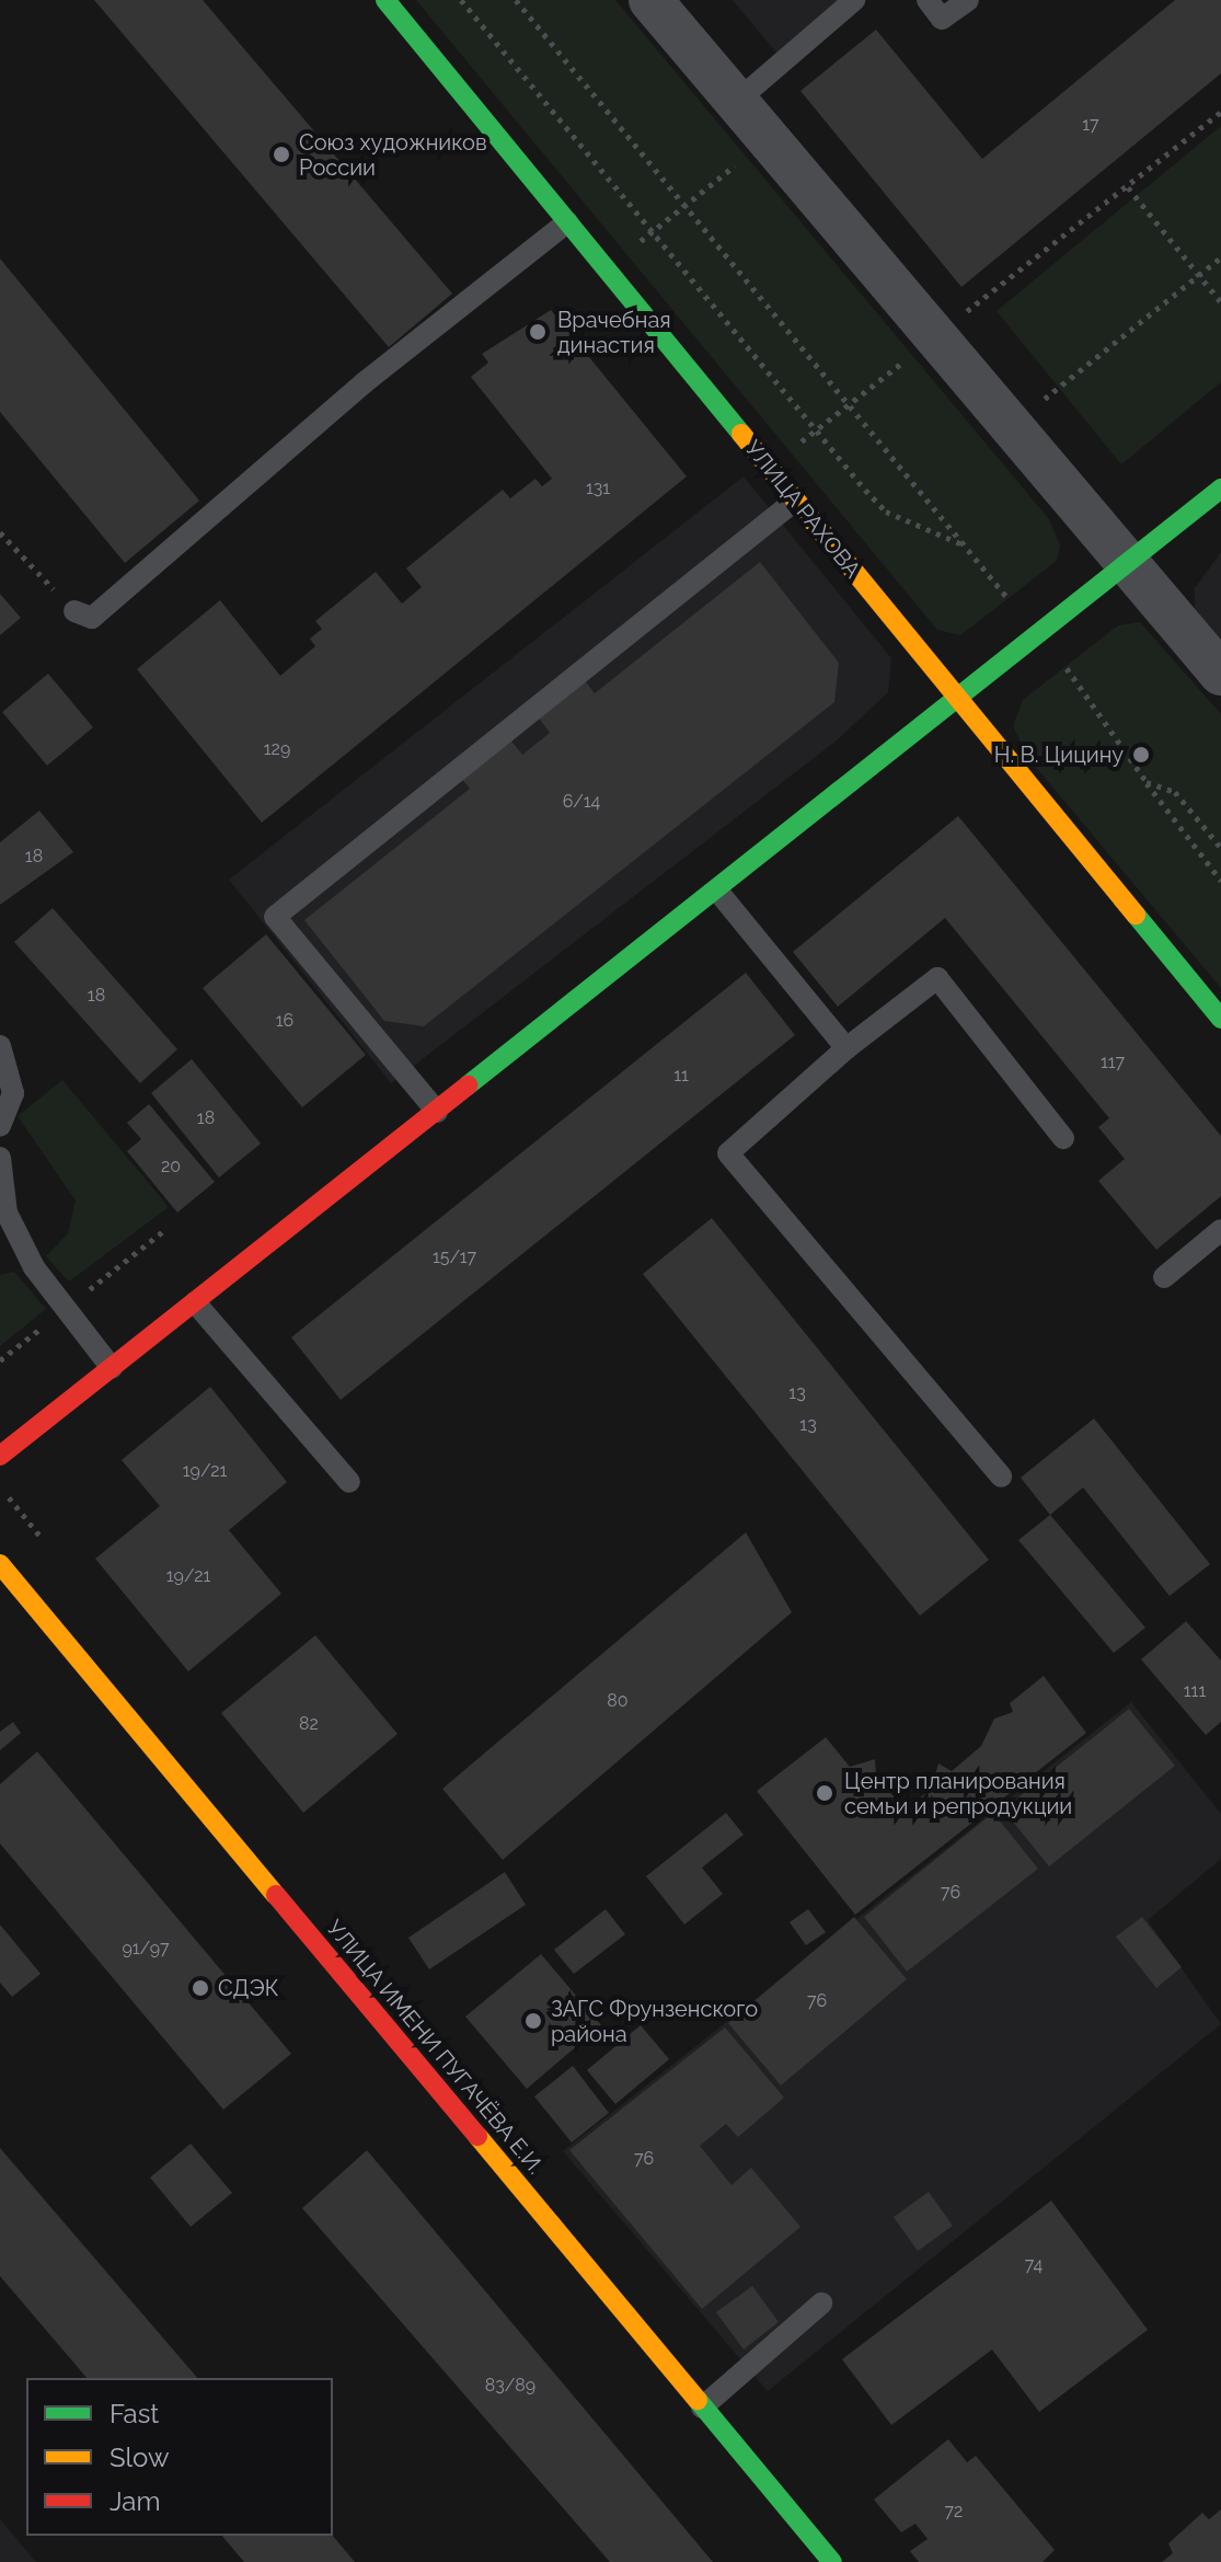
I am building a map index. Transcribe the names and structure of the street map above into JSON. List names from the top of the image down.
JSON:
{
  "streets": {
    "street": ["УЛИЦА РАХОВА", "УЛИЦА ИМЕНИ ПУГАЧЁВА Е.И."]
  },
  "places": [
    "Союз художников России",
    "Врачебная династия",
    "Н. В. Цицину",
    "Центр планирования семьи и репродукции",
    "СДЭК",
    "ЗАГС Фрунзенского района"
  ],
  "house_numbers": [
    "17",
    "131",
    "129",
    "6/14",
    "18",
    "18",
    "16",
    "117",
    "11",
    "18",
    "20",
    "15/17",
    "13",
    "13",
    "19/21",
    "19/21",
    "111",
    "80",
    "82",
    "76",
    "91/97",
    "76",
    "76",
    "74",
    "83/89",
    "72"
  ],
  "legend": ["Fast", "Slow", "Jam"]
}
